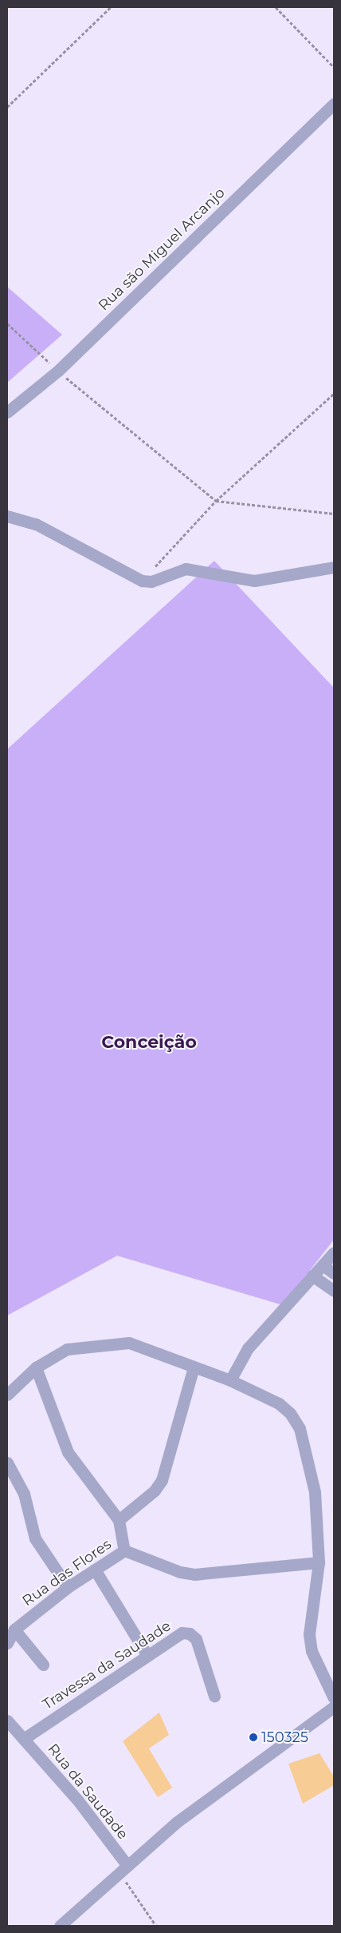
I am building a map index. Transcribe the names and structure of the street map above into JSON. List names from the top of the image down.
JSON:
{
  "streets": {
    "street": [
      "Rua são Miguel Arcanjo",
      "Rua das Flores",
      "Travessa da Saudade",
      "Rua da Saudade"
    ]
  },
  "crossings": [
    ["Travessa da Saudade", "Rua da Saudade"]
  ],
  "districts": ["Conceição"],
  "places": ["150325"]
}
